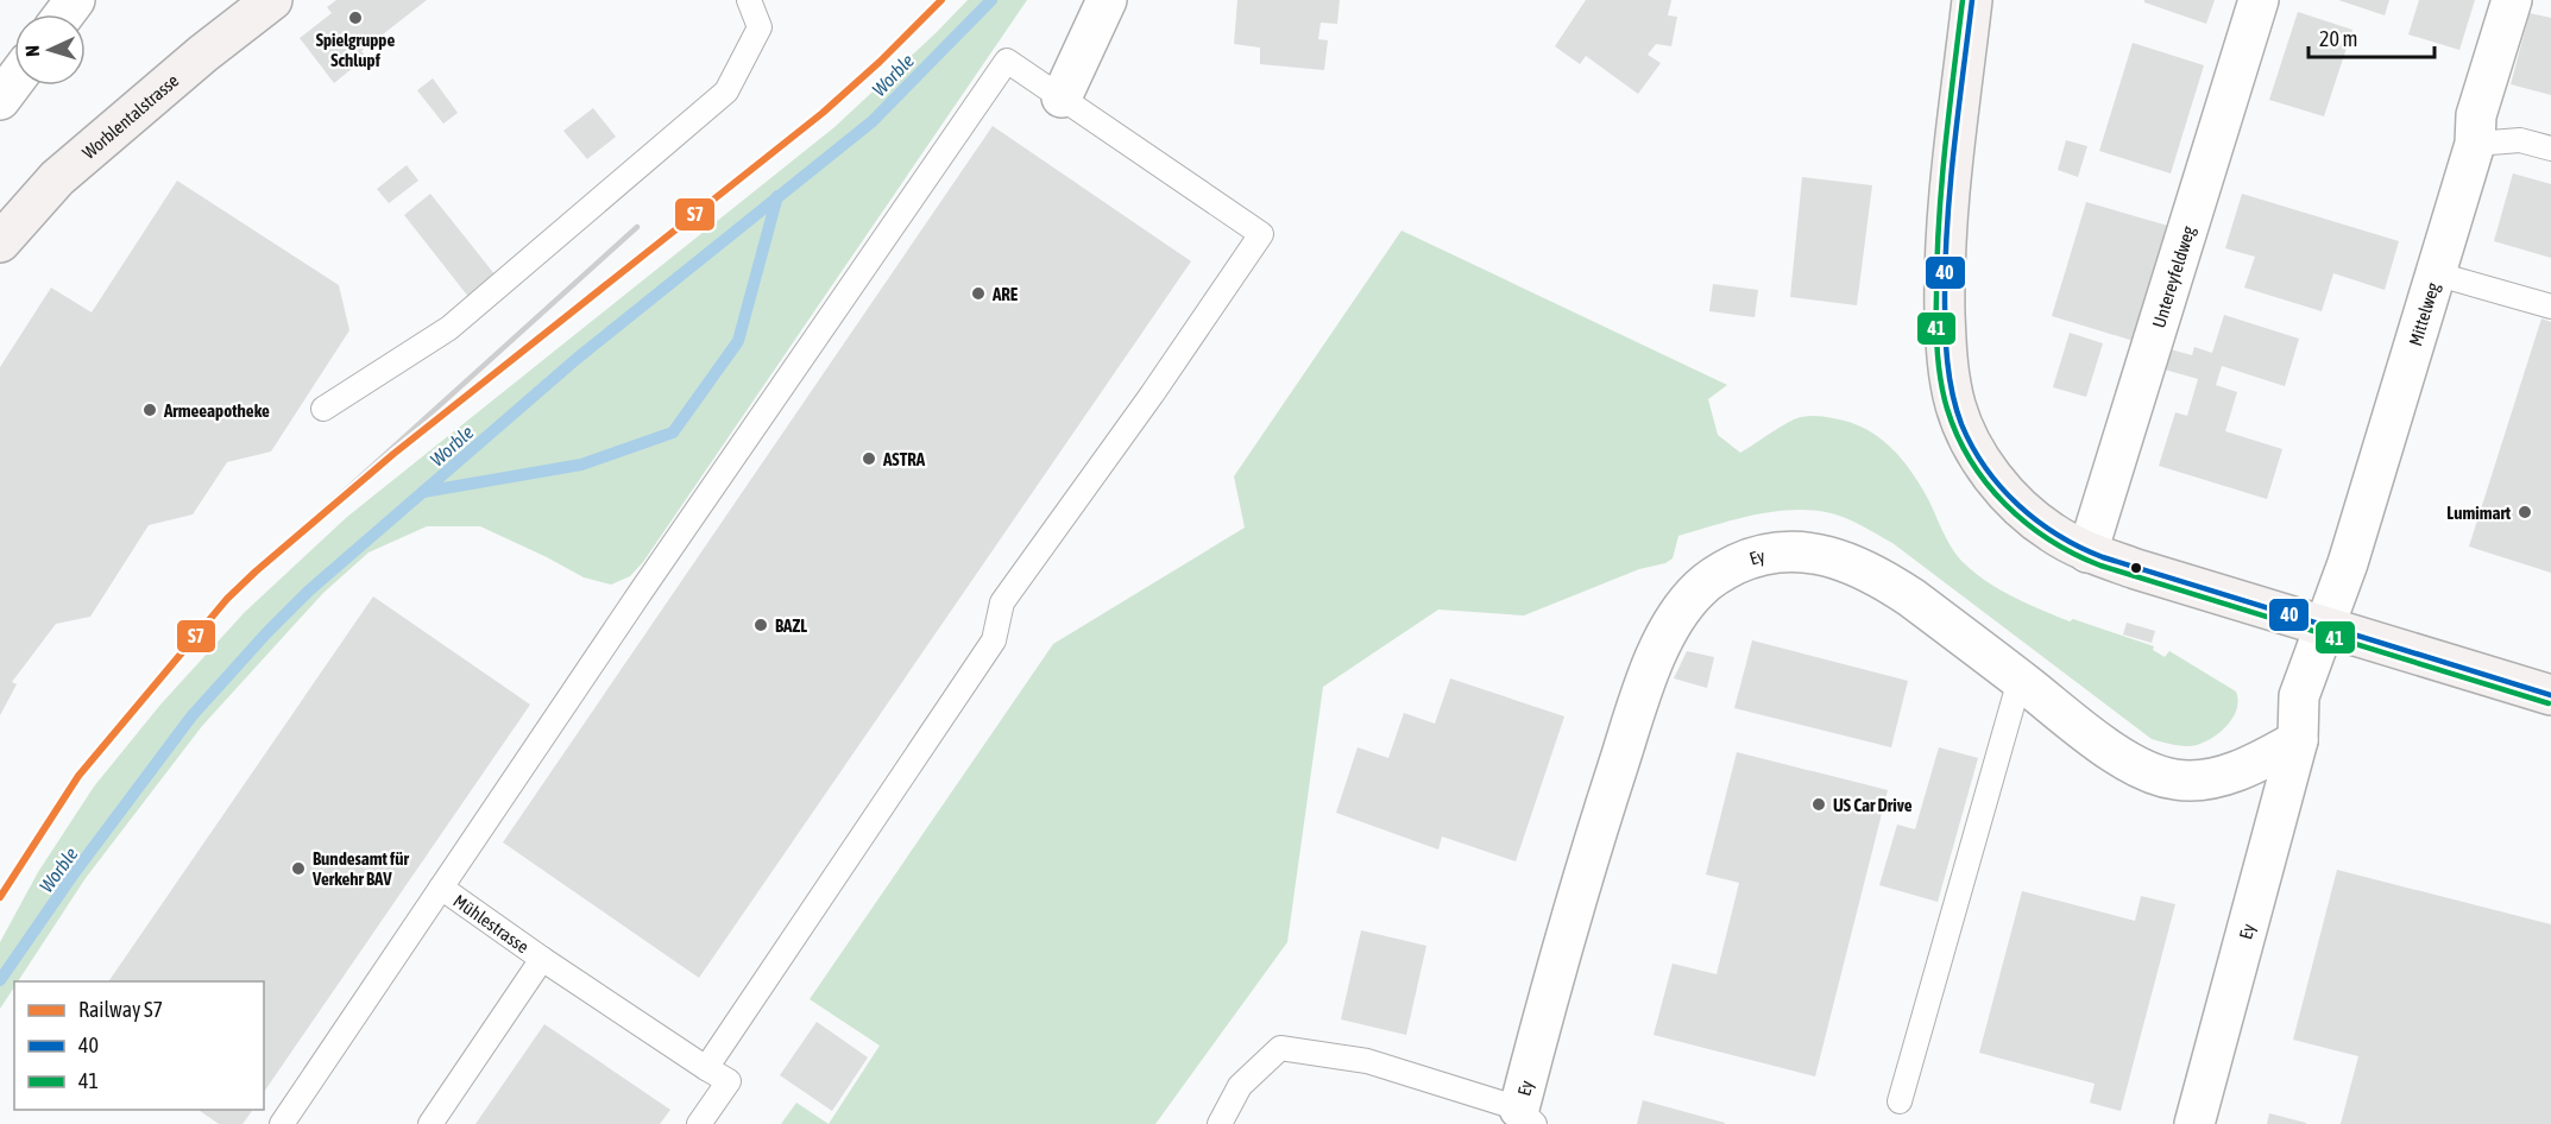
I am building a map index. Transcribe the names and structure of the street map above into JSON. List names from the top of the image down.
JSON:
{
  "streets": {
    "main road": ["Worblentalstrasse"],
    "street": ["Untereyfeldweg", "Mittelweg", "Ey"],
    "lane": ["Mühlestrasse"]
  },
  "crossings": [
    ["Mittelweg", "Ey"]
  ],
  "water": ["Worble"],
  "places": [
    "Spielgruppe Schlupf",
    "ARE",
    "Armeeapotheke",
    "ASTRA",
    "Lumimart",
    "BAZL",
    "US Car Drive",
    "Bundesamt für Verkehr BAV"
  ],
  "lines": ["rail line S7", "transit line 40", "transit line 41"],
  "legend": ["Railway S7", "40", "41"],
  "scale_bar": "20 m",
  "north": "left"
}
